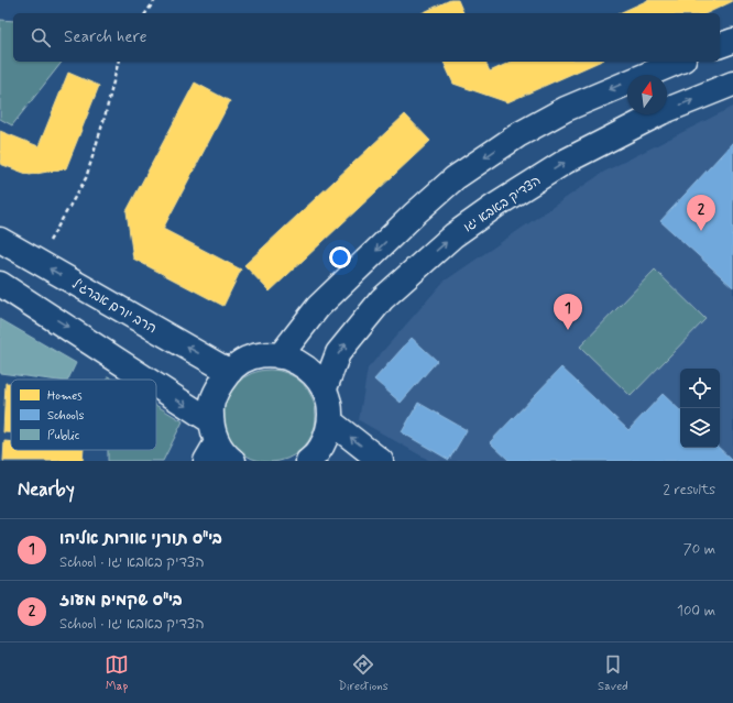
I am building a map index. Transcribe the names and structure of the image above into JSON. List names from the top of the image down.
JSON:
{
  "streets": {
    "main road": ["הצדיק באבא יגו", "הרב יורם אברג'ל"]
  },
  "legend": ["Homes", "Schools", "Public"],
  "north": "top",
  "page": {
    "search": "Search here",
    "pins": ["2", "1"],
    "heading": ["Nearby", "2 results"],
    "list": [
      {
        "mark": "1",
        "name": "בי\"ס תורני אורות אליהו",
        "note": "School · הצדיק באבא יגו",
        "value": "70 m"
      },
      {
        "mark": "2",
        "name": "בי\"ס שקמים מעוז",
        "note": "School · הצדיק באבא יגו",
        "value": "100 m"
      }
    ],
    "nav": ["Map", "Directions", "Saved"]
  }
}
